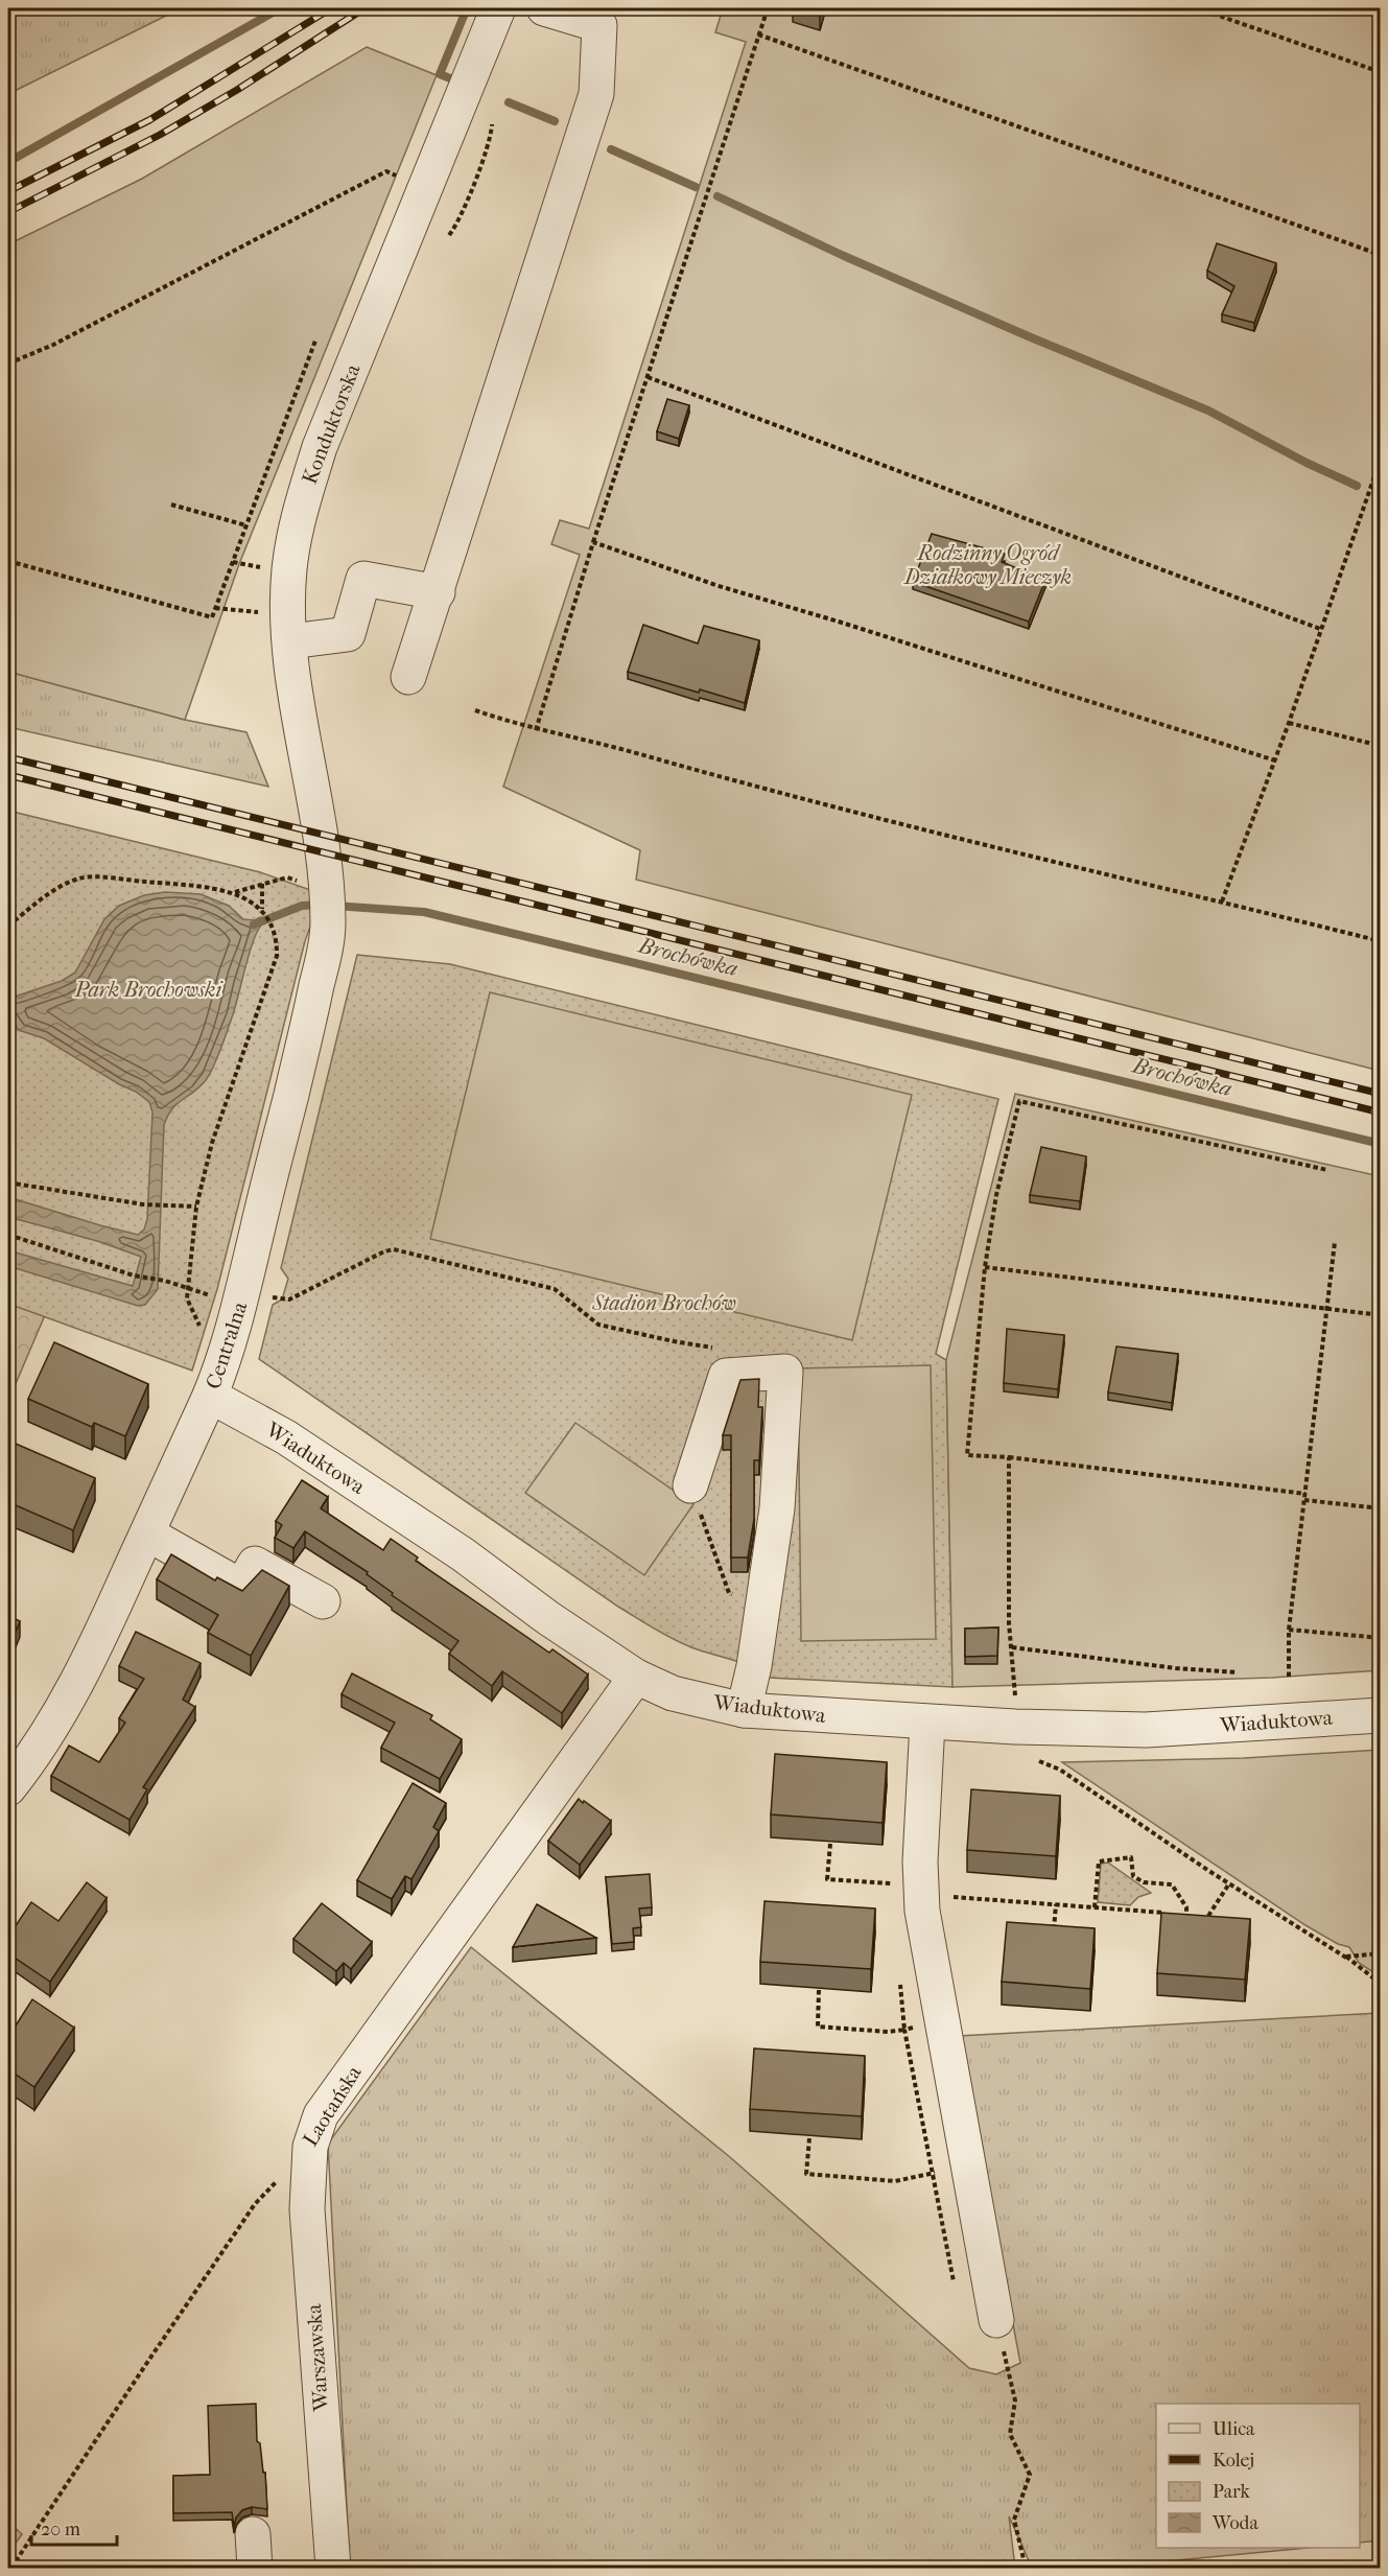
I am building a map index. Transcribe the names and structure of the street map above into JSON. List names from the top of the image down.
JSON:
{
  "streets": {
    "street": [
      "Konduktorska",
      "Centralna",
      "Wiaduktowa",
      "Laotańska",
      "Warszawska"
    ]
  },
  "crossings": [
    ["Konduktorska", "Centralna"],
    ["Centralna", "Wiaduktowa"],
    ["Wiaduktowa", "Laotańska"],
    ["Laotańska", "Warszawska"]
  ],
  "water": ["Brochówka"],
  "parks": ["Rodzinny Ogród Działkowy Mieczyk", "Park Brochowski", "Stadion Brochów"],
  "legend": [
    "Ulica",
    "Kolej",
    "Park",
    "Woda"
  ],
  "scale_bar": "20 m"
}
